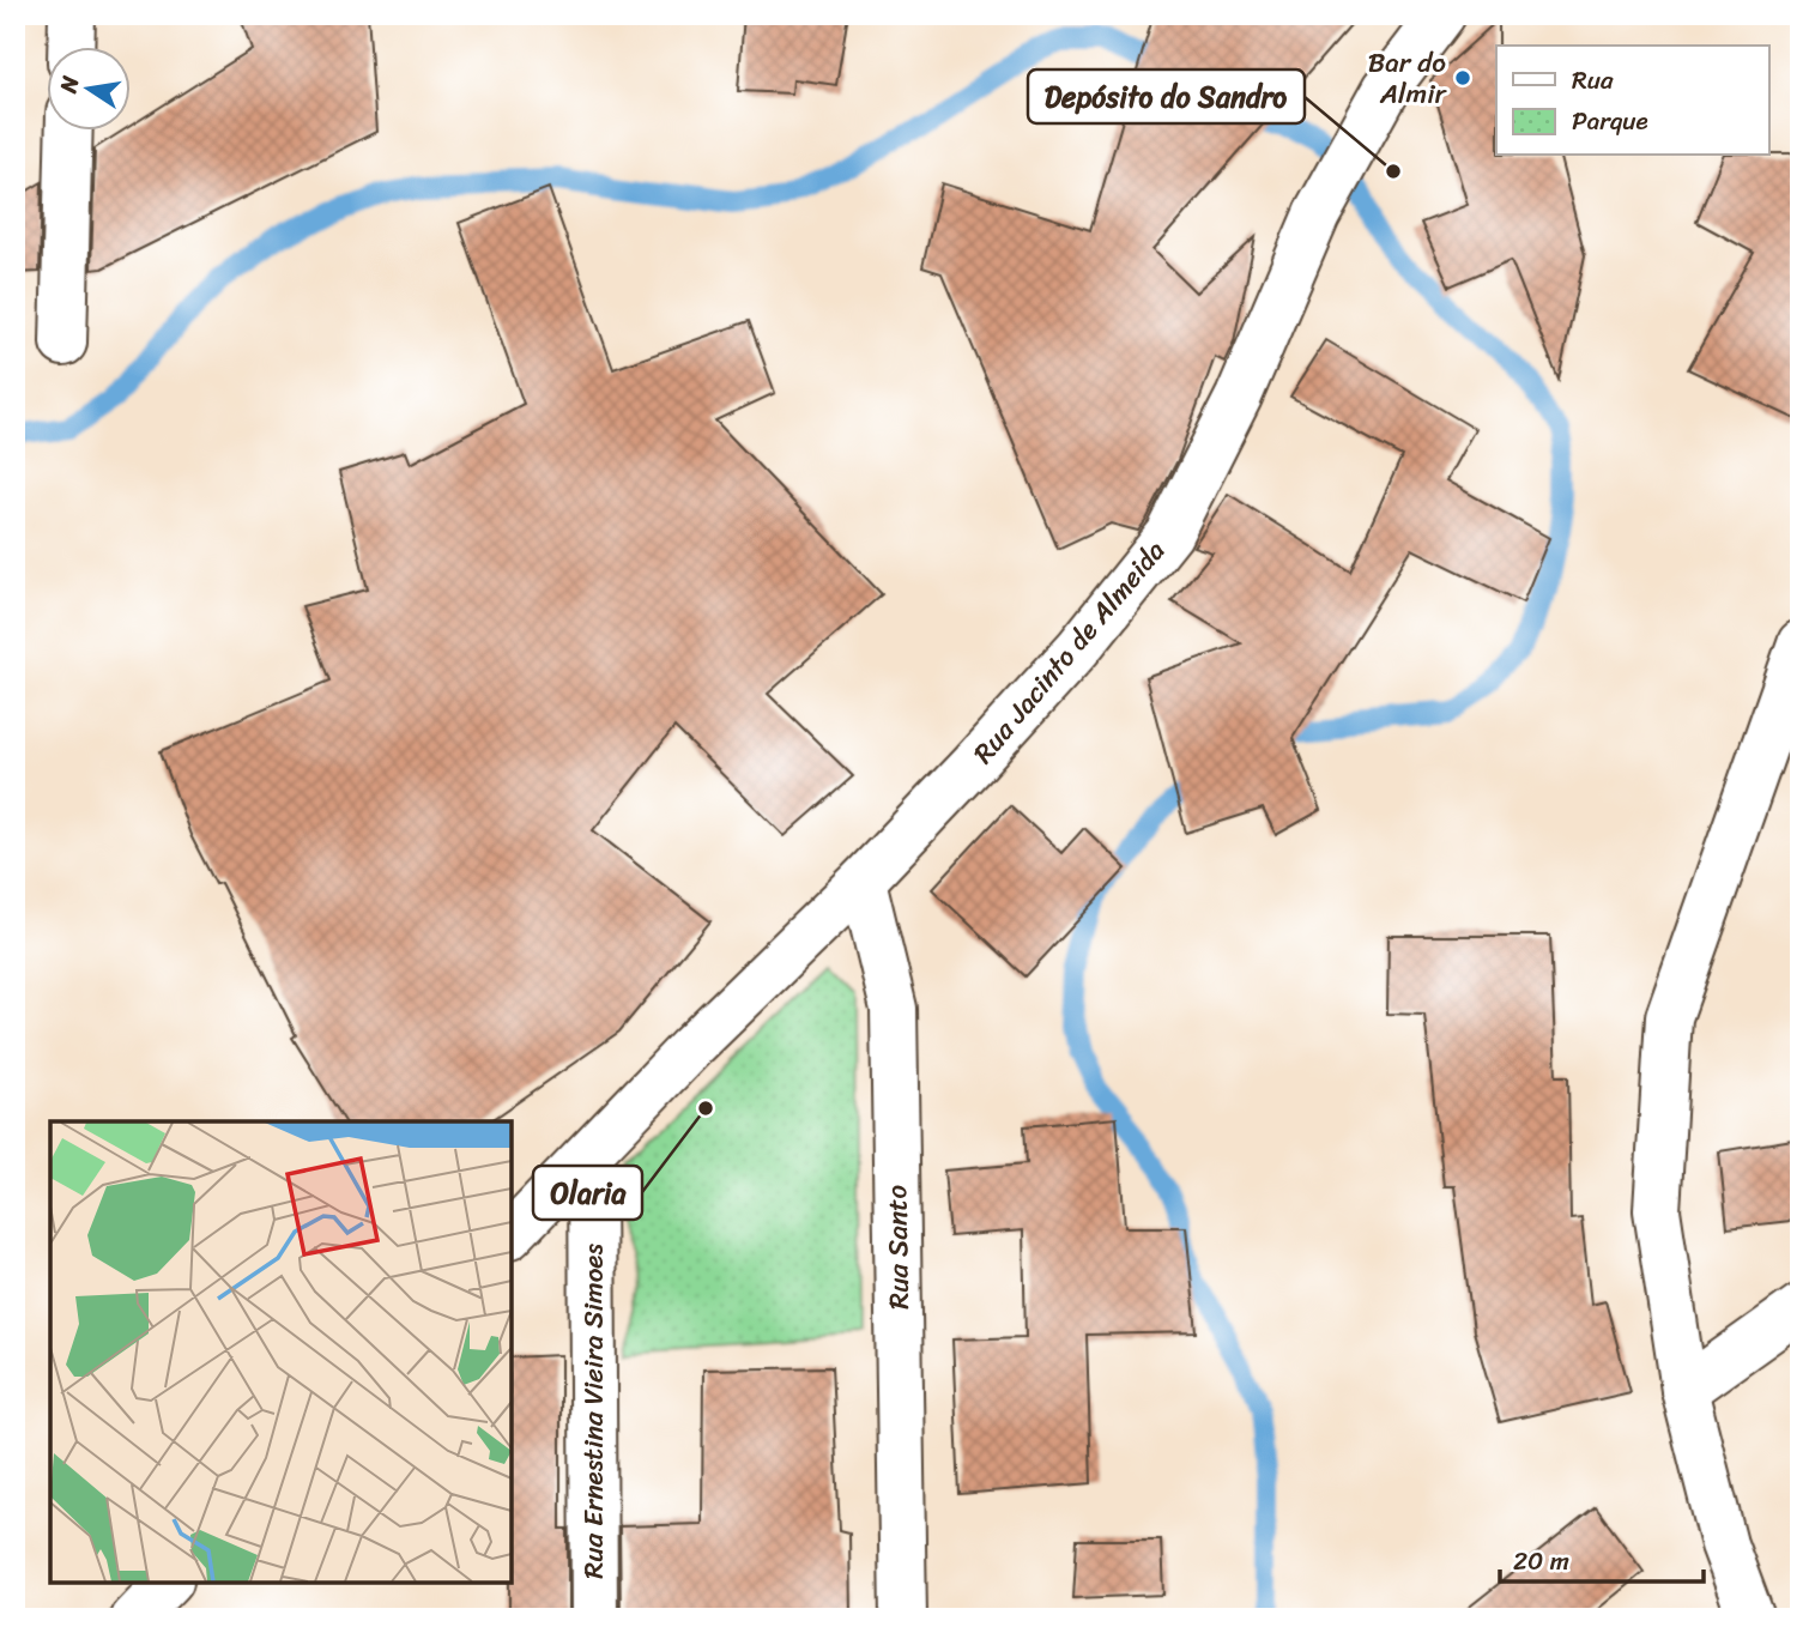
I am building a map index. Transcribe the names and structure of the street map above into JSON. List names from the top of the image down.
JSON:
{
  "streets": {
    "street": ["Rua Jacinto de Almeida", "Rua Santo", "Rua Ernestina Vieira Simoes"]
  },
  "crossings": [
    ["Rua Jacinto de Almeida", "Rua Santo"],
    ["Rua Jacinto de Almeida", "Rua Ernestina Vieira Simoes"]
  ],
  "places": ["Bar do Almir", "Depósito do Sandro", "Olaria"],
  "legend": ["Rua", "Parque"],
  "scale_bar": "20 m",
  "north": "left"
}
